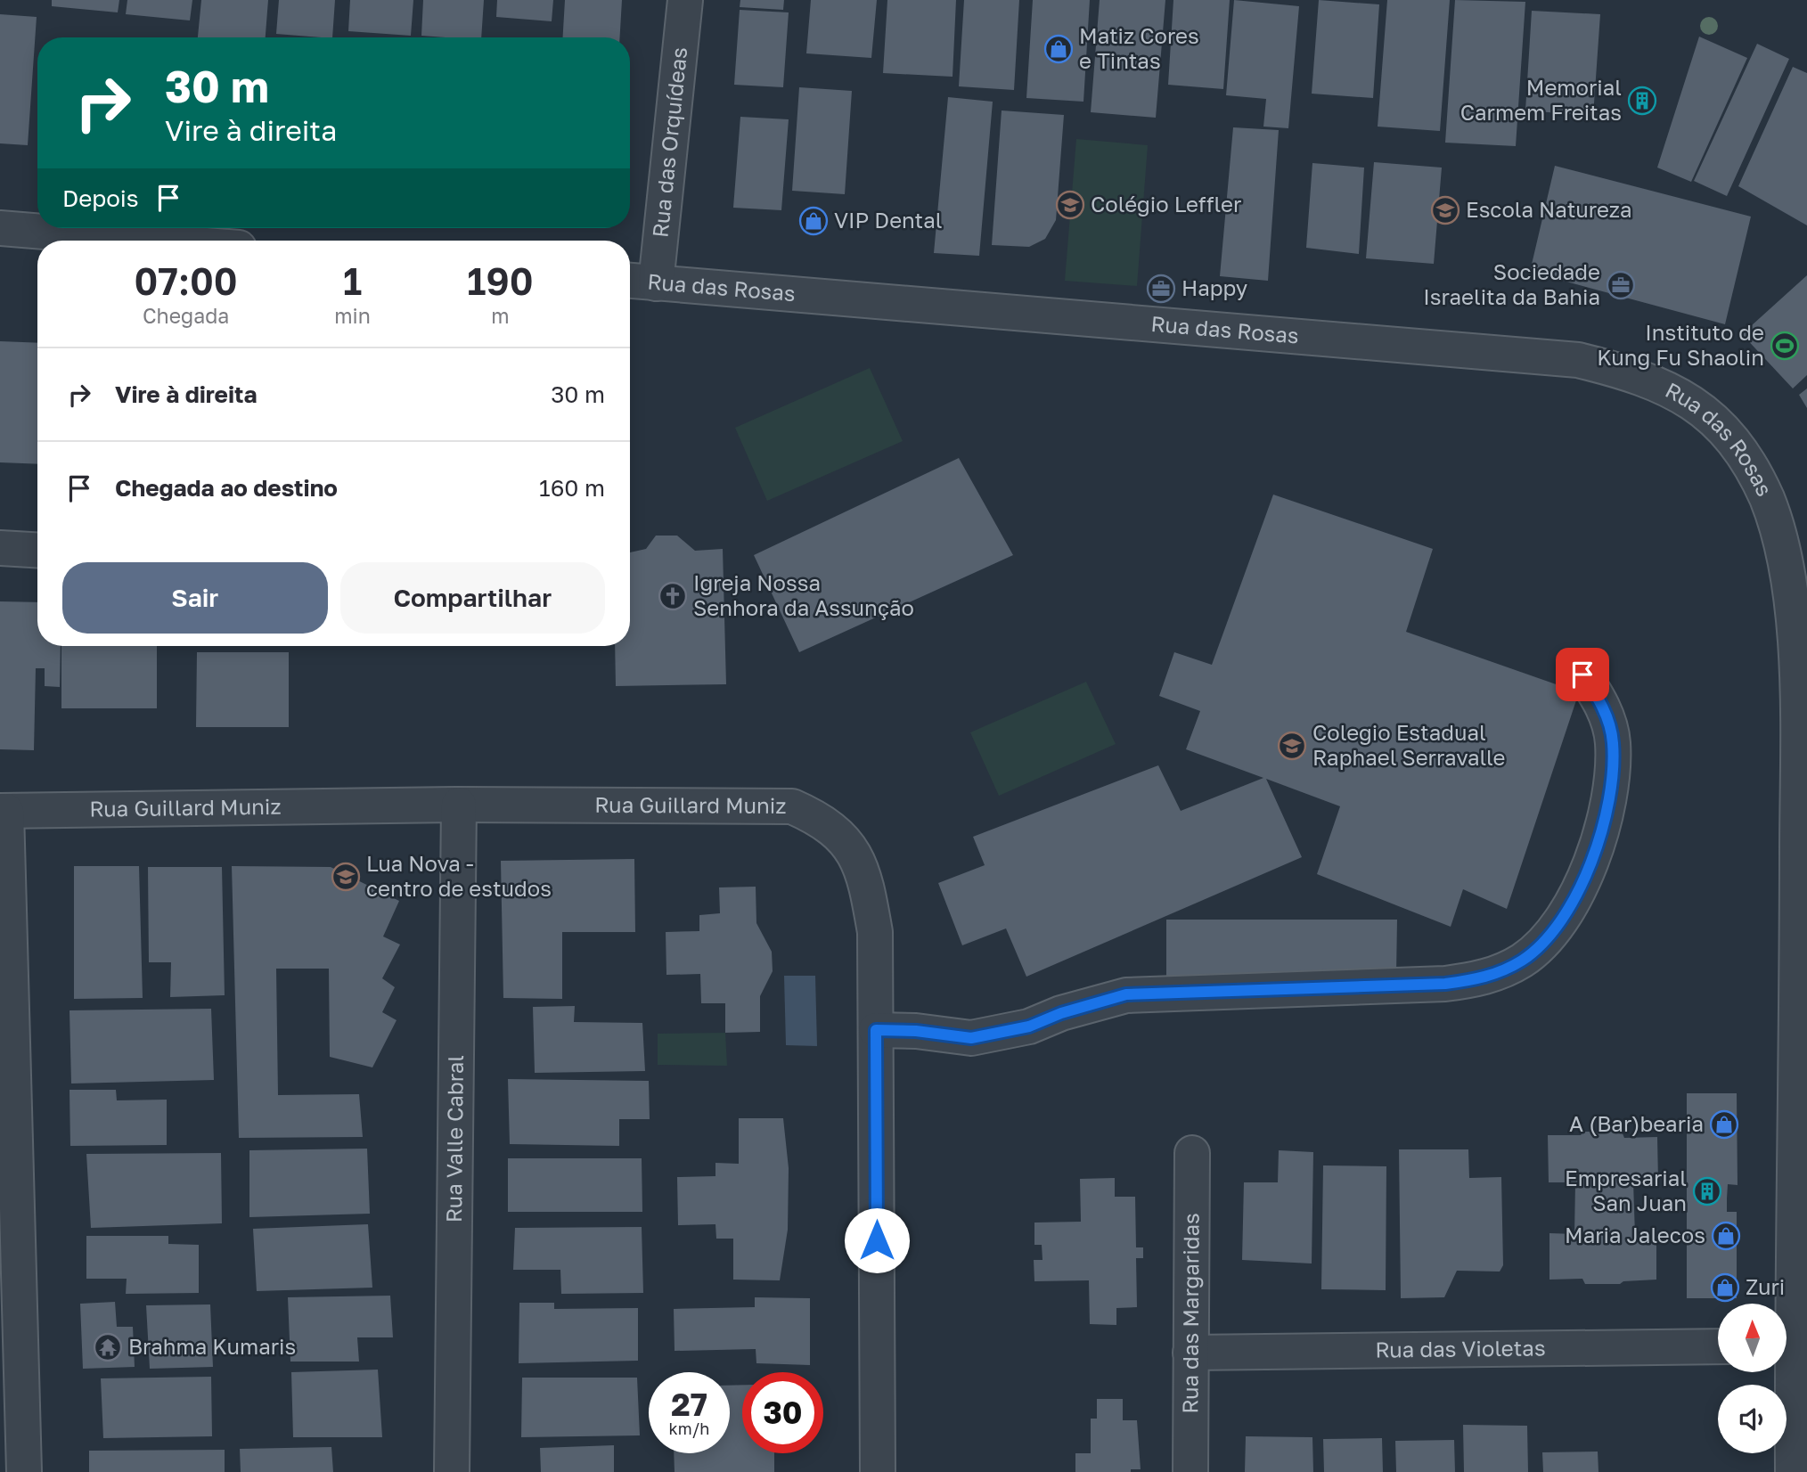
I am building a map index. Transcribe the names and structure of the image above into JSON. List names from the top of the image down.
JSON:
{
  "streets": {
    "street": [
      "Rua das Orquídeas",
      "Rua das Rosas",
      "Rua Guillard Muniz",
      "Rua Valle Cabral",
      "Rua das Margaridas",
      "Rua das Violetas"
    ]
  },
  "crossings": [
    ["Rua das Orquídeas", "Rua das Rosas"],
    ["Rua Guillard Muniz", "Rua Valle Cabral"],
    ["Rua das Margaridas", "Rua das Violetas"]
  ],
  "places": {
    "shop": [
      "Matiz Cores e Tintas",
      "VIP Dental",
      "A (Bar)bearia",
      "Maria Jalecos",
      "Zuri"
    ],
    "building": ["Memorial Carmem Freitas", "Empresarial San Juan"],
    "school or university": [
      "Colégio Leffler",
      "Escola Natureza",
      "Colegio Estadual Raphael Serravalle",
      "Lua Nova - centro de estudos"
    ],
    "office": ["Sociedade Israelita da Bahia", "Happy"],
    "sports": ["Instituto de Kung Fu Shaolin"],
    "church": ["Igreja Nossa Senhora da Assunção"],
    "temple": ["Brahma Kumaris"]
  },
  "north": "top",
  "page": {
    "turn": ["30 m", "Vire à direita"],
    "then": "Depois",
    "eta": [
      "07:00",
      "Chegada",
      "1",
      "min",
      "190",
      "m"
    ],
    "list": [
      {
        "name": "Vire à direita",
        "value": "30 m"
      },
      {
        "name": "Chegada ao destino",
        "value": "160 m"
      }
    ],
    "buttons": ["Sair", "Compartilhar"],
    "speed": "27 km/h",
    "limit": "30"
  }
}
